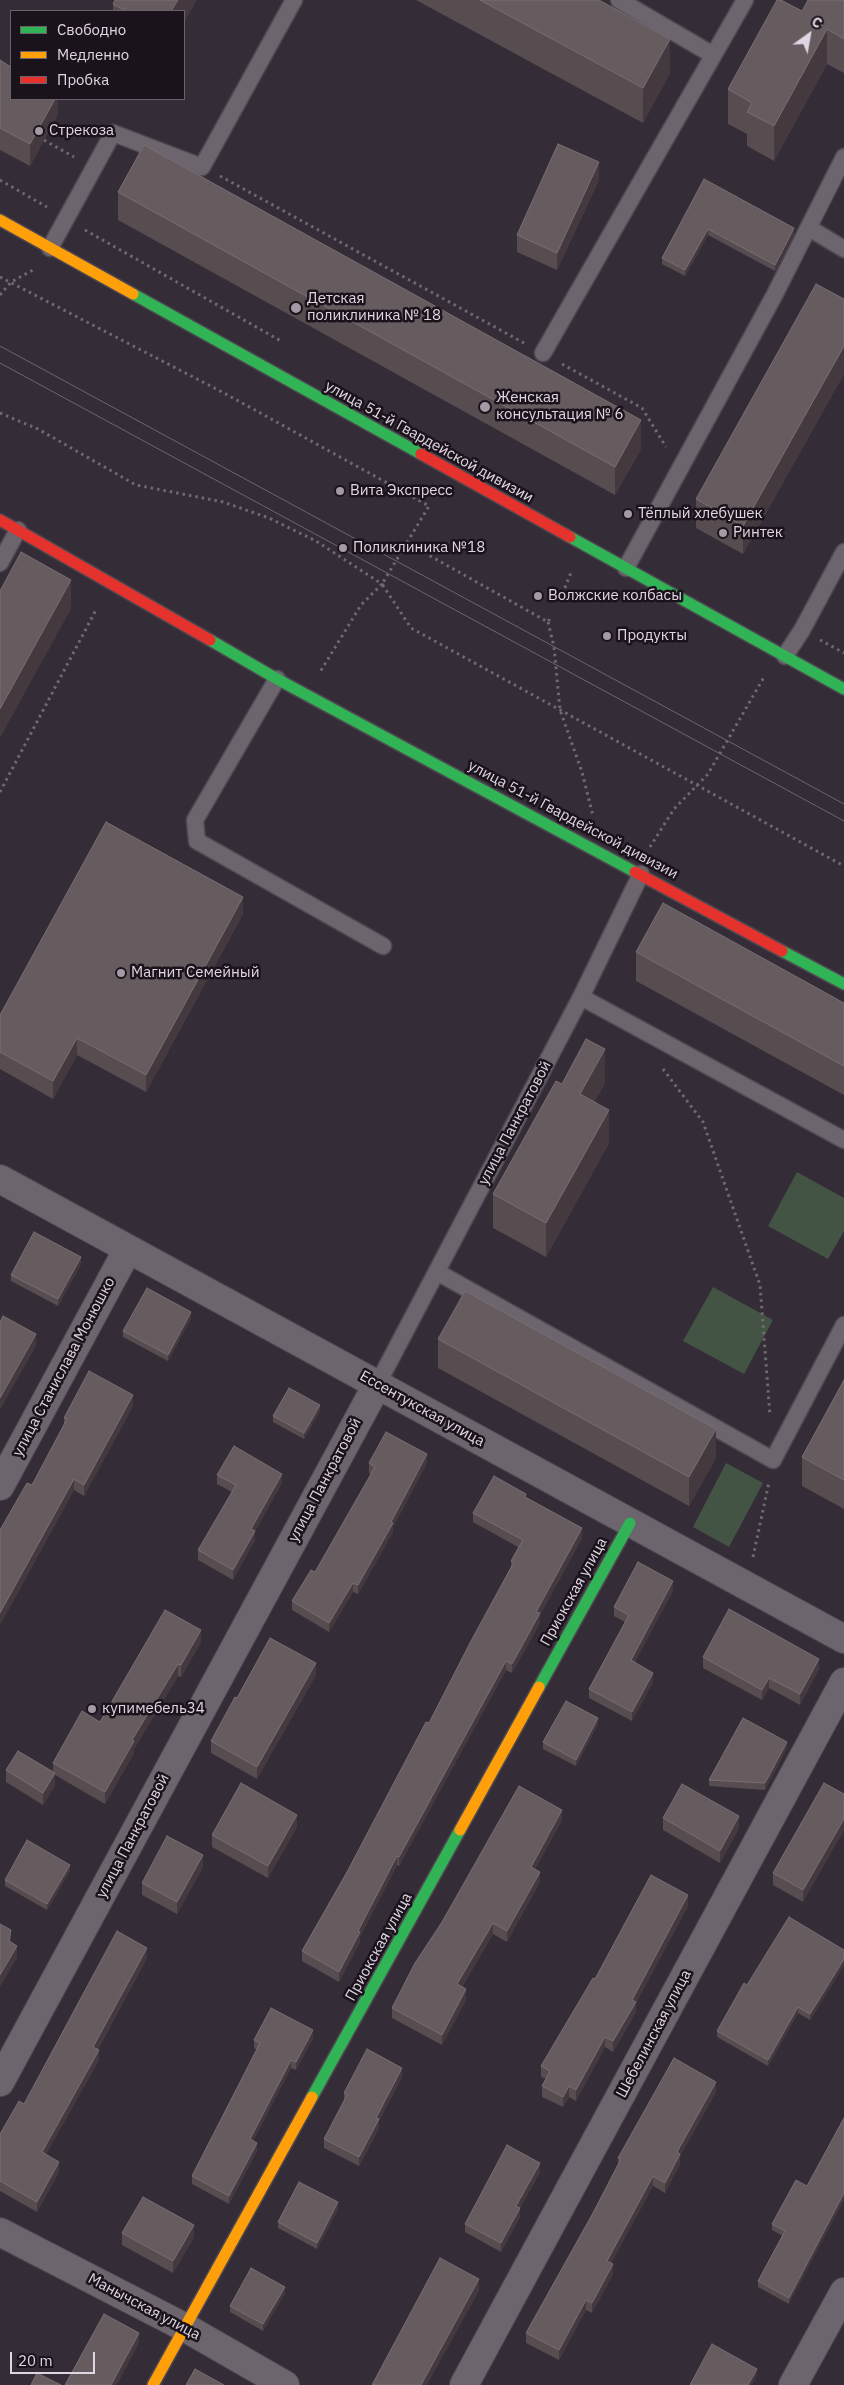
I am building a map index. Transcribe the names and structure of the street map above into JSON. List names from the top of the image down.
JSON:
{
  "streets": {
    "main road": ["улица 51-й Гвардейской дивизии", "Приокская улица"],
    "street": [
      "улица Панкратовой",
      "улица Станислава Монюшко",
      "Ессентукская улица",
      "Шебелинская улица",
      "Манычская улица"
    ]
  },
  "crossings": [
    ["улица 51-й Гвардейской дивизии", "улица Панкратовой"],
    ["улица Панкратовой", "Ессентукская улица"],
    ["улица Станислава Монюшко", "Ессентукская улица"],
    ["Ессентукская улица", "Приокская улица"],
    ["Приокская улица", "Манычская улица"]
  ],
  "places": [
    "Стрекоза",
    "Детская поликлиника № 18",
    "Женская консультация № 6",
    "Вита Экспресс",
    "Тёплый хлебушек",
    "Ринтек",
    "Поликлиника №18",
    "Волжские колбасы",
    "Продукты",
    "Магнит Семейный",
    "купимебель34"
  ],
  "legend": ["Свободно", "Медленно", "Пробка"],
  "scale_bar": "20 m",
  "north": "top right"
}
